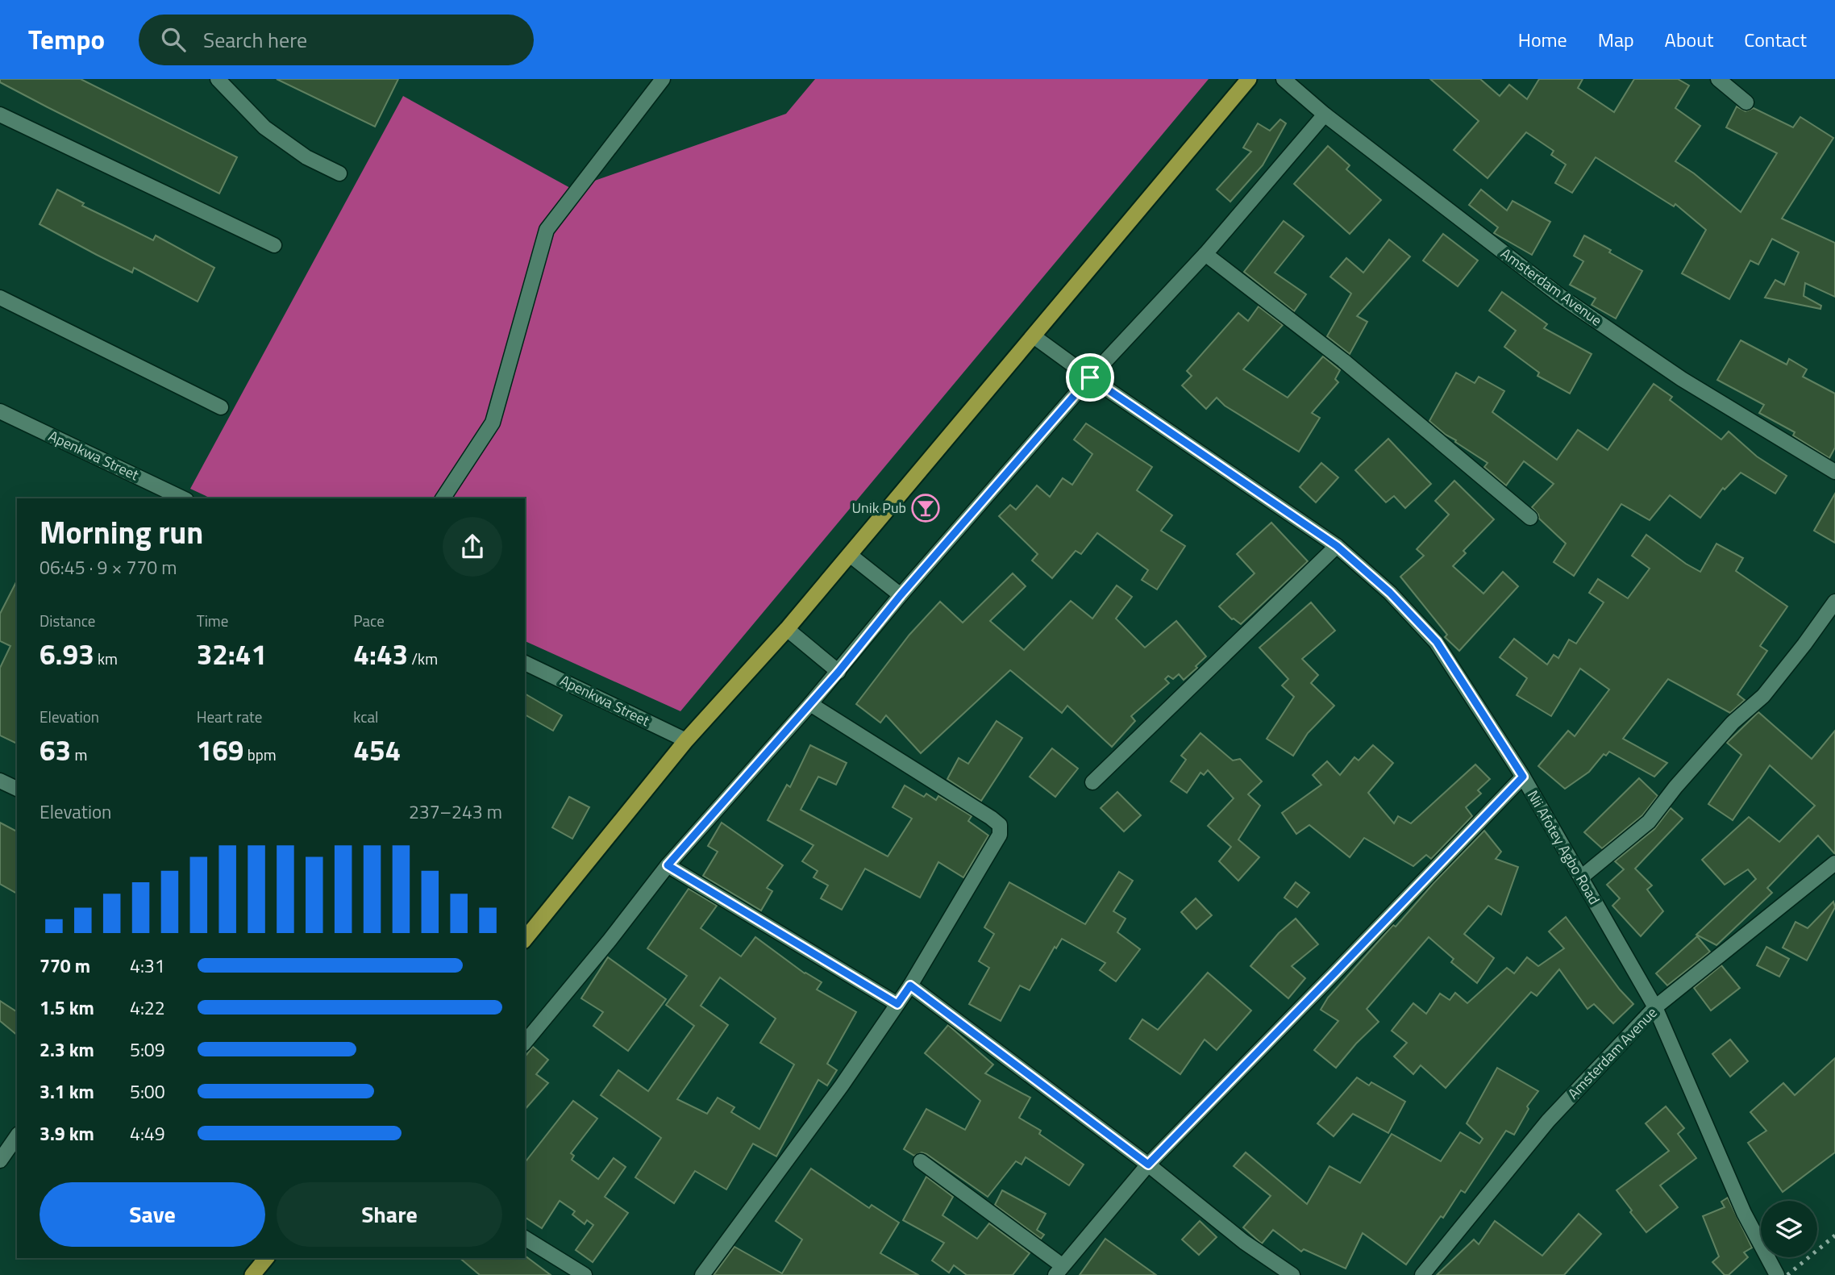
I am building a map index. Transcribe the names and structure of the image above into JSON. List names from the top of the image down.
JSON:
{
  "streets": {
    "street": ["Amsterdam Avenue", "Apenkwa Street", "Nii Afotey Agbo Road"]
  },
  "crossings": [
    ["Amsterdam Avenue", "Nii Afotey Agbo Road"]
  ],
  "places": {
    "bar": ["Unik Pub"]
  },
  "page": {
    "header": "Tempo",
    "search": "Search here",
    "nav": [
      "Home",
      "Map",
      "About",
      "Contact"
    ],
    "heading": ["Morning run", "06:45 · 9 × 770 m"],
    "stats": [
      ["Distance", "6.93 km"],
      ["Time", "32:41"],
      ["Pace", "4:43 /km"],
      ["Elevation", "63 m"],
      ["Heart rate", "169 bpm"],
      ["kcal", "454"]
    ],
    "chart": ["Elevation", "237–243 m"],
    "list": [
      {
        "name": "770 m",
        "note": "4:31"
      },
      {
        "name": "1.5 km",
        "note": "4:22"
      },
      {
        "name": "2.3 km",
        "note": "5:09"
      },
      {
        "name": "3.1 km",
        "note": "5:00"
      },
      {
        "name": "3.9 km",
        "note": "4:49"
      }
    ],
    "buttons": ["Save", "Share"]
  }
}
